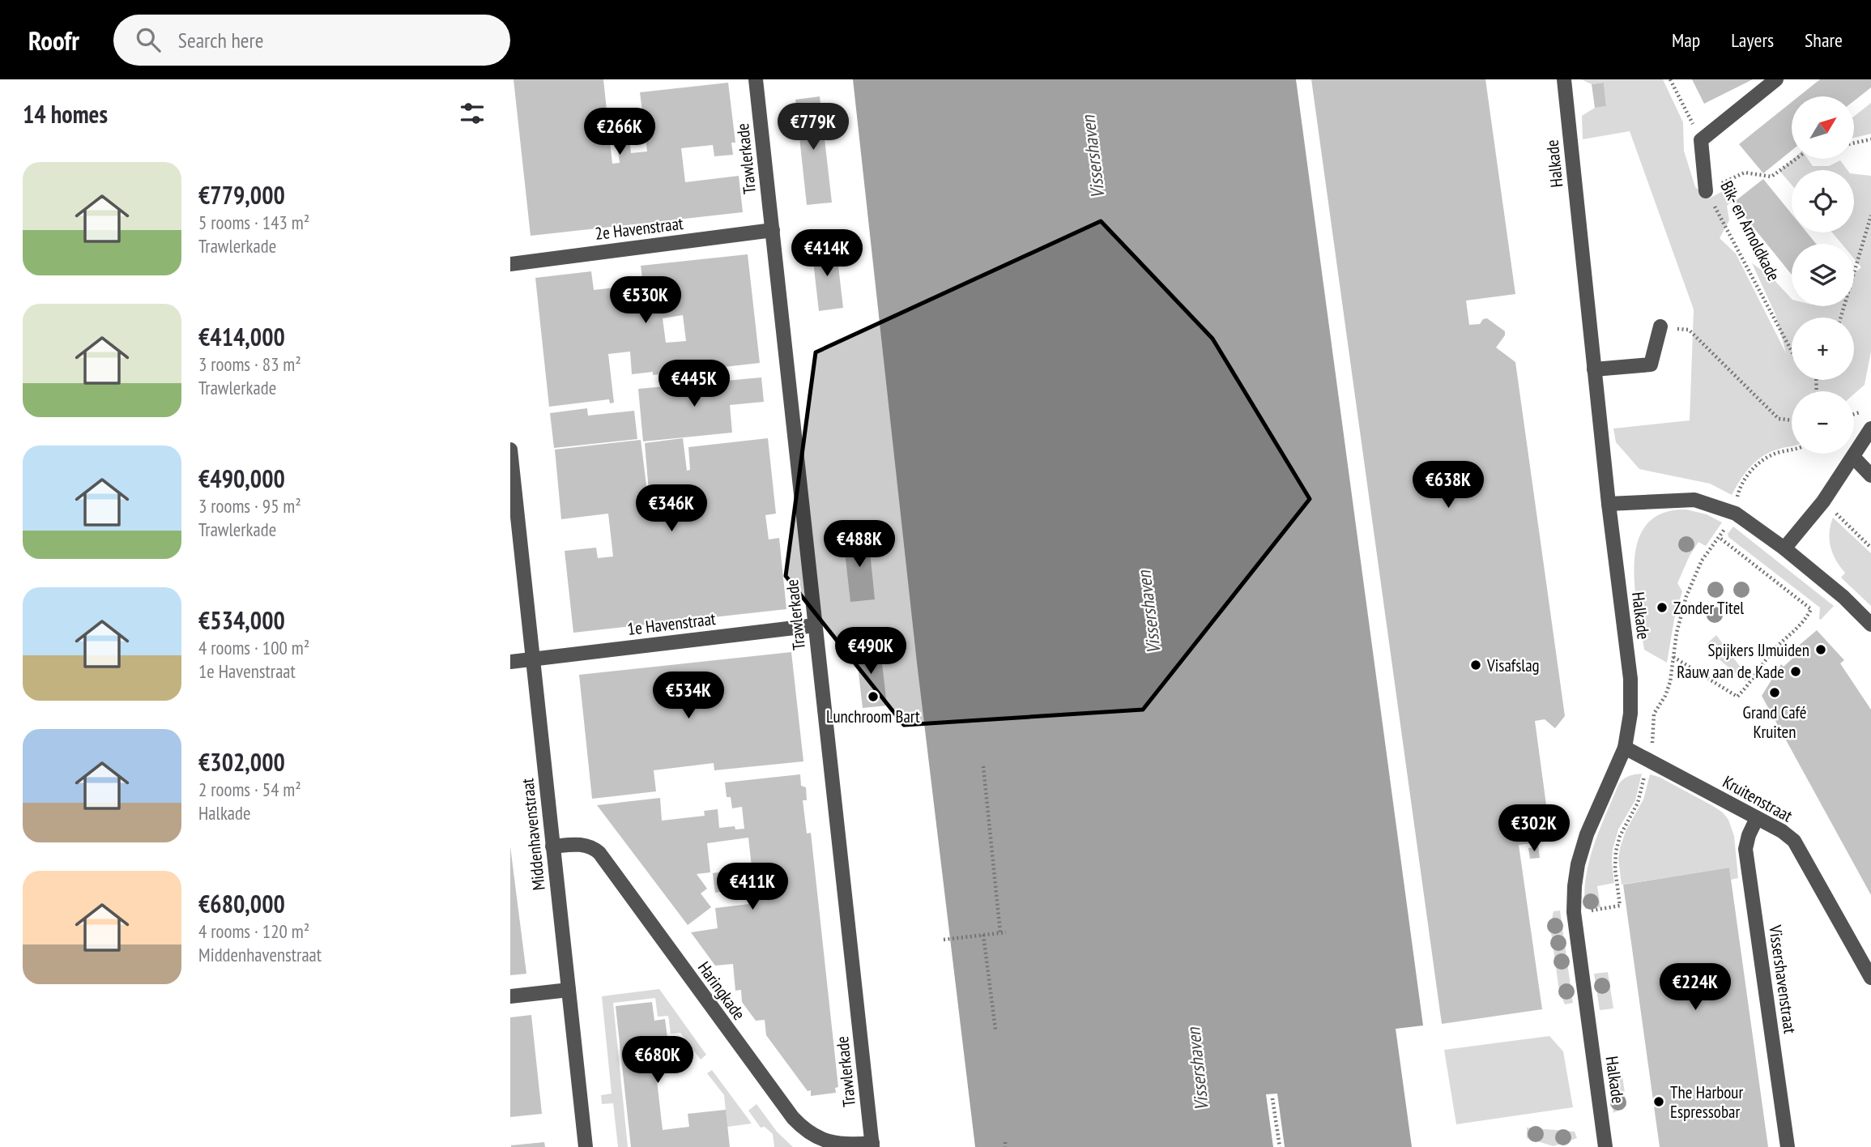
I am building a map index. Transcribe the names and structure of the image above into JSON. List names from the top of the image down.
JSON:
{
  "streets": {
    "street": [
      "Trawlerkade",
      "Halkade",
      "2e Havenstraat",
      "Bik- en Arnoldkade",
      "1e Havenstraat",
      "Kruitenstraat",
      "Middenhavenstraat",
      "Vissershavenstraat",
      "Haringkade"
    ]
  },
  "crossings": [
    ["Trawlerkade", "2e Havenstraat"],
    ["Trawlerkade", "1e Havenstraat"],
    ["Trawlerkade", "Haringkade"],
    ["Halkade", "Kruitenstraat"],
    ["1e Havenstraat", "Middenhavenstraat"],
    ["Kruitenstraat", "Vissershavenstraat"],
    ["Middenhavenstraat", "Haringkade"]
  ],
  "water": ["Vissershaven"],
  "places": [
    "Zonder Titel",
    "Spijkers IJmuiden",
    "Visafslag",
    "Rauw aan de Kade",
    "Grand Café Kruiten",
    "Lunchroom Bart",
    "The Harbour Espressobar"
  ],
  "north": "top right",
  "page": {
    "header": "Roofr",
    "search": "Search here",
    "nav": ["Map", "Layers", "Share"],
    "heading": "14 homes",
    "map_buttons": ["+", "−"],
    "price": [
      "€779K",
      "€266K",
      "€414K",
      "€530K",
      "€445K",
      "€638K",
      "€346K",
      "€488K",
      "€490K",
      "€534K",
      "€302K",
      "€411K",
      "€224K",
      "€680K"
    ],
    "list": [
      {
        "name": "€779,000",
        "note": "5 rooms · 143 m² · Trawlerkade"
      },
      {
        "name": "€414,000",
        "note": "3 rooms · 83 m² · Trawlerkade"
      },
      {
        "name": "€490,000",
        "note": "3 rooms · 95 m² · Trawlerkade"
      },
      {
        "name": "€534,000",
        "note": "4 rooms · 100 m² · 1e Havenstraat"
      },
      {
        "name": "€302,000",
        "note": "2 rooms · 54 m² · Halkade"
      },
      {
        "name": "€680,000",
        "note": "4 rooms · 120 m² · Middenhavenstraat"
      }
    ]
  }
}
